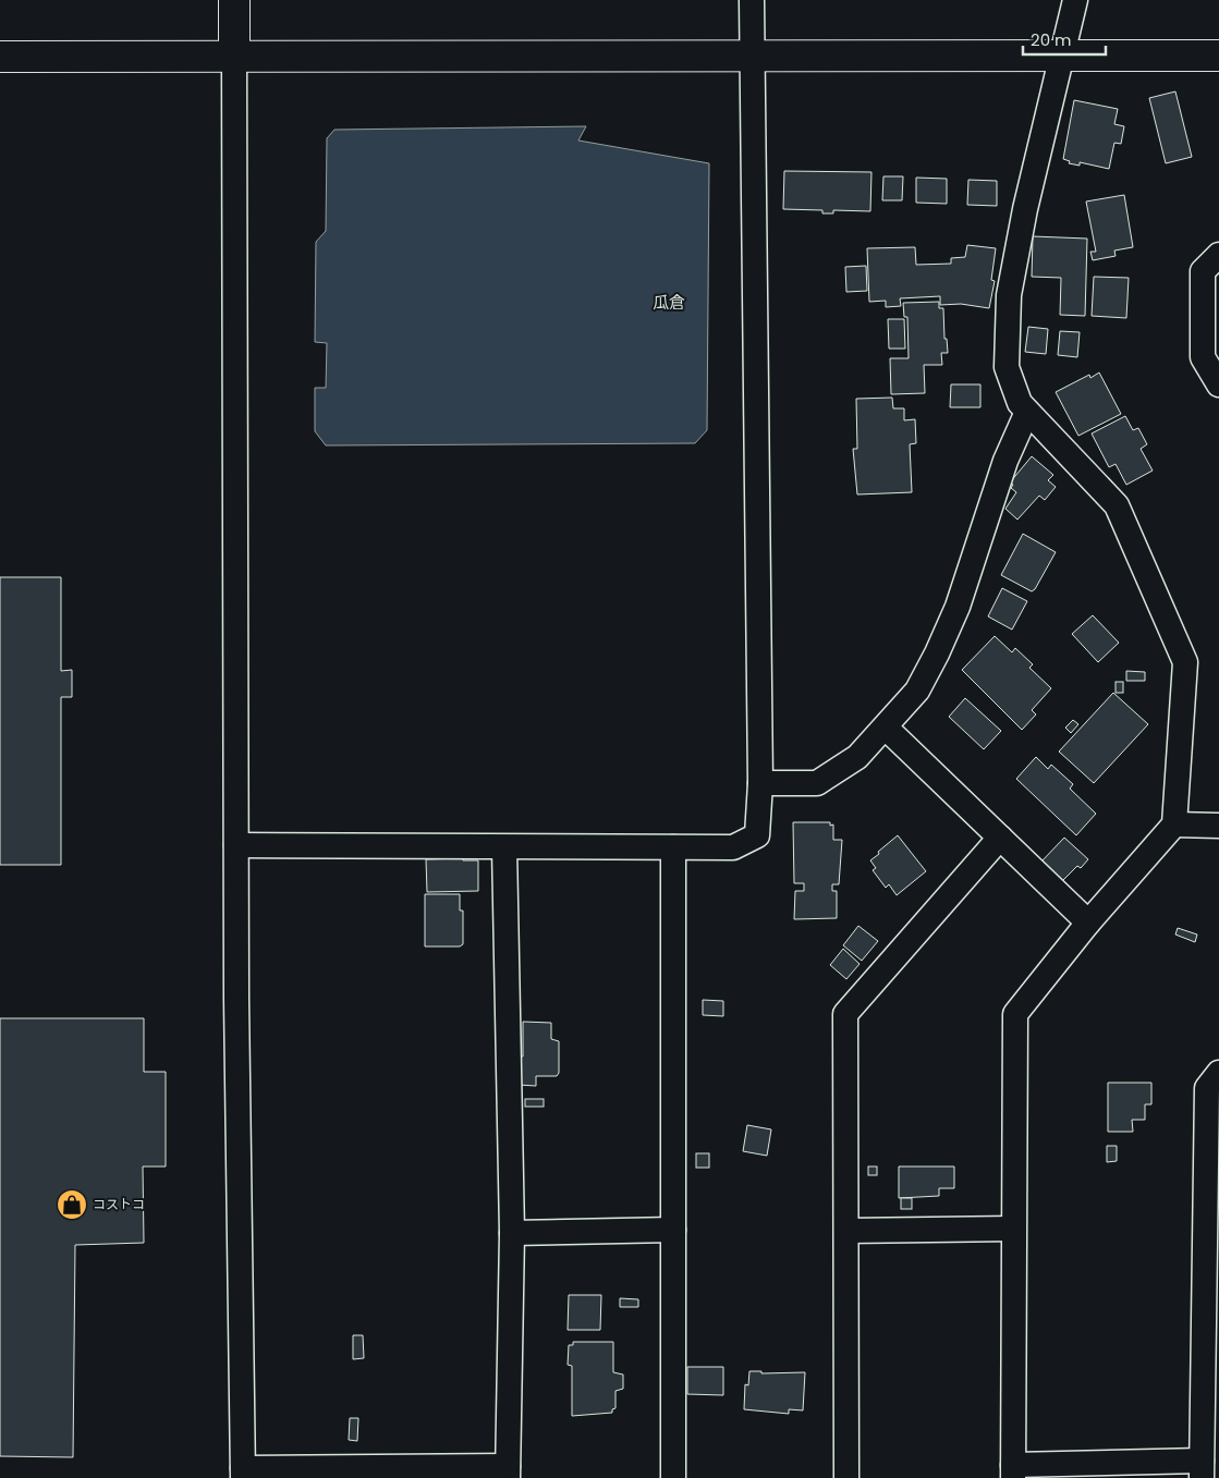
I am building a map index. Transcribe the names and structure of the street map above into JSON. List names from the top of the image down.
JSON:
{
  "districts": ["瓜倉"],
  "places": {
    "shop": ["コストコ"]
  },
  "scale_bar": "20 m"
}
